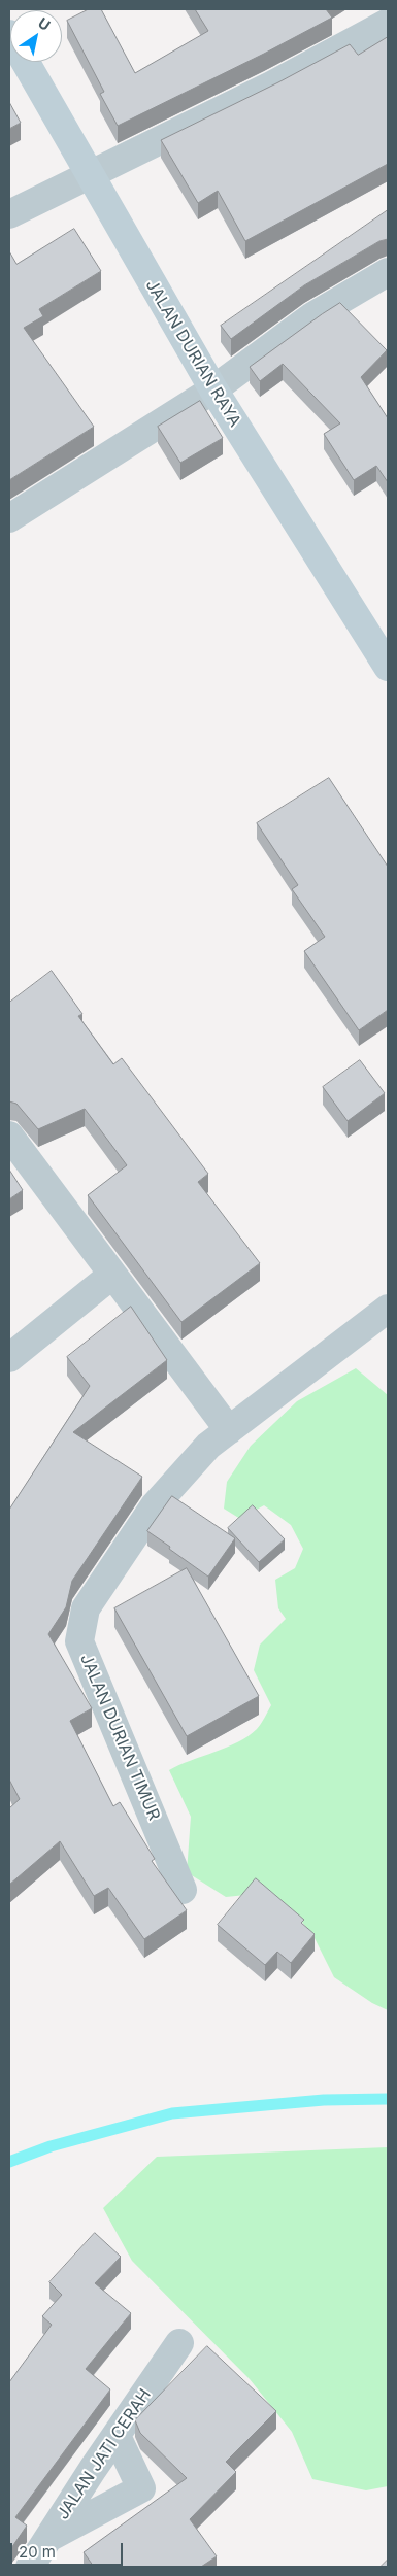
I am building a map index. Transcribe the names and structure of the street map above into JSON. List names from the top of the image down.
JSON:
{
  "streets": {
    "main road": ["JALAN DURIAN RAYA"],
    "street": ["JALAN DURIAN TIMUR", "JALAN JATI CERAH"]
  },
  "scale_bar": "20 m",
  "north": "top right"
}
